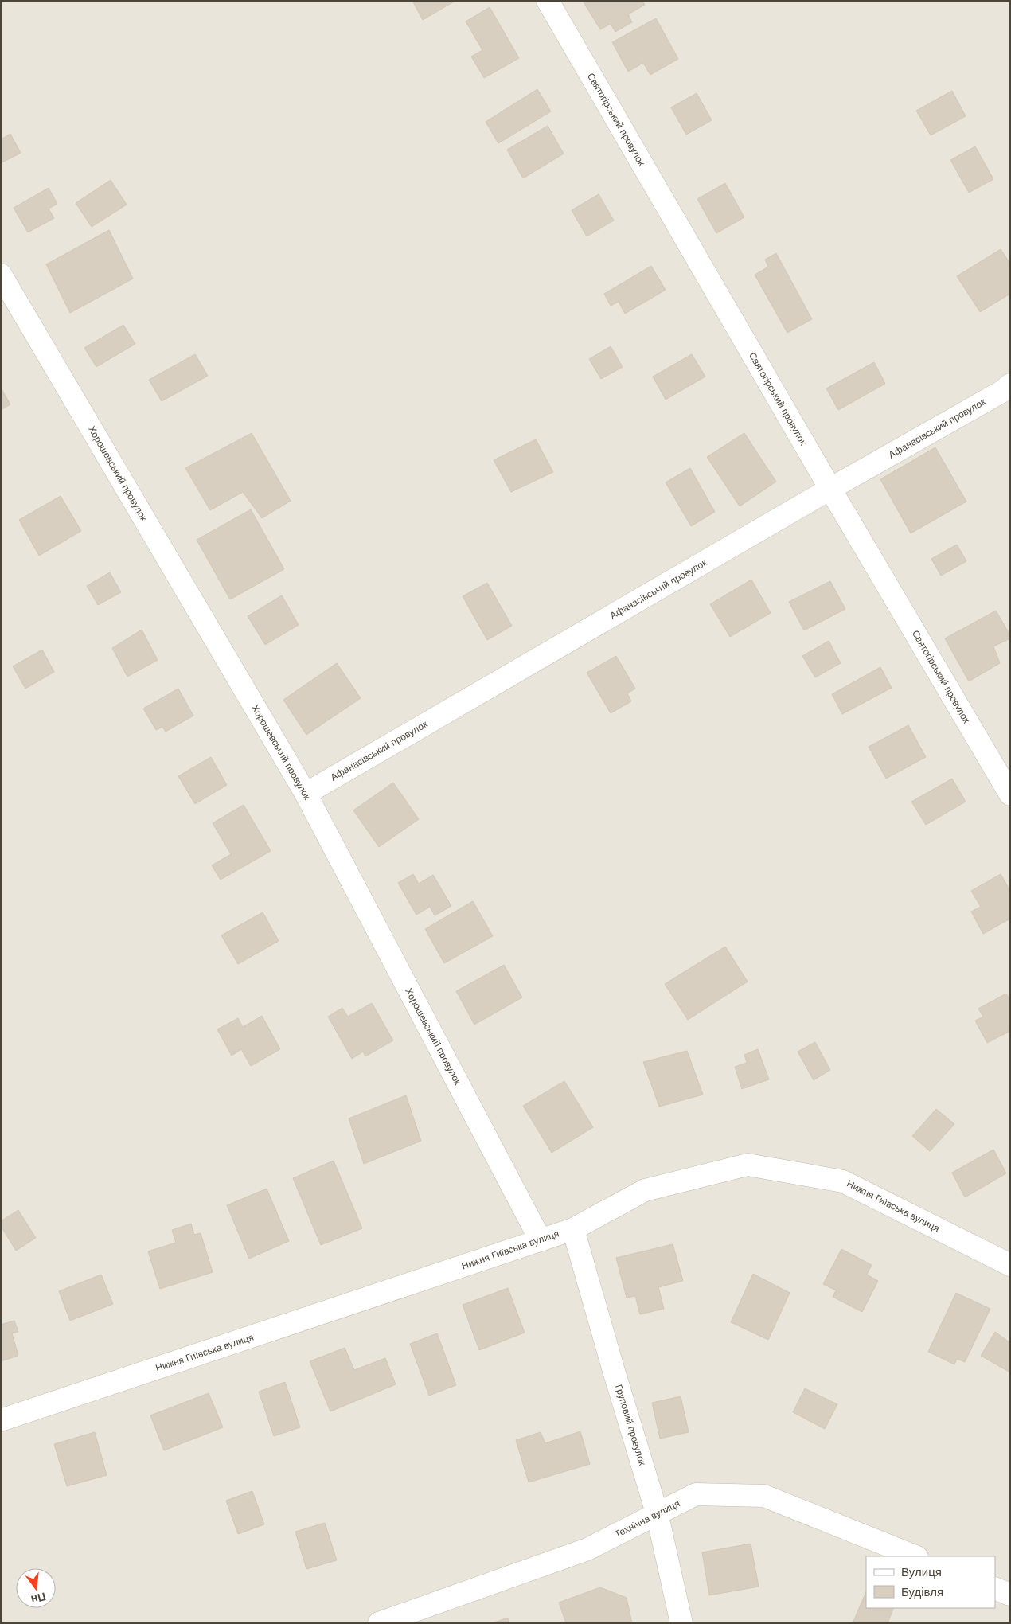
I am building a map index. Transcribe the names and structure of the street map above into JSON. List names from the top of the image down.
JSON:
{
  "streets": {
    "street": [
      "Святогірський провулок",
      "Афанасівський провулок",
      "Хорошевський провулок",
      "Нижня Гиївська вулиця",
      "Груповий провулок",
      "Технічна вулиця"
    ]
  },
  "crossings": [
    ["Святогірський провулок", "Афанасівський провулок"],
    ["Афанасівський провулок", "Хорошевський провулок"],
    ["Хорошевський провулок", "Нижня Гиївська вулиця"],
    ["Нижня Гиївська вулиця", "Груповий провулок"],
    ["Груповий провулок", "Технічна вулиця"]
  ],
  "legend": ["Вулиця", "Будівля"],
  "north": "bottom"
}
